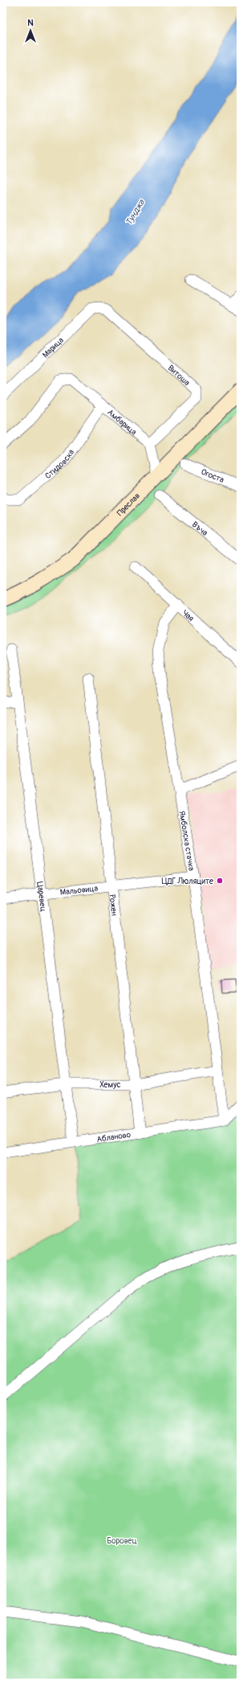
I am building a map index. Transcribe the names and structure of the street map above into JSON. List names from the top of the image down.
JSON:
{
  "streets": {
    "main road": ["Преслав"],
    "street": [
      "Марица",
      "Витоша",
      "Амбарица",
      "Стидовска",
      "Огоста",
      "Въча",
      "Чая",
      "Ямболска стачка",
      "Мальовица",
      "Царевец",
      "Рожен",
      "Хемус",
      "Абланово"
    ]
  },
  "crossings": [
    ["Марица", "Витоша"],
    ["Витоша", "Амбарица"],
    ["Амбарица", "Стидовска"],
    ["Чая", "Ямболска стачка"],
    ["Ямболска стачка", "Мальовица"],
    ["Ямболска стачка", "Хемус"],
    ["Ямболска стачка", "Абланово"],
    ["Мальовица", "Царевец"],
    ["Мальовица", "Рожен"],
    ["Царевец", "Хемус"],
    ["Царевец", "Абланово"],
    ["Рожен", "Хемус"],
    ["Рожен", "Абланово"]
  ],
  "water": ["Тунджа"],
  "parks": ["Боровец"],
  "places": ["ЦДГ Люляците"],
  "north": "top"
}
